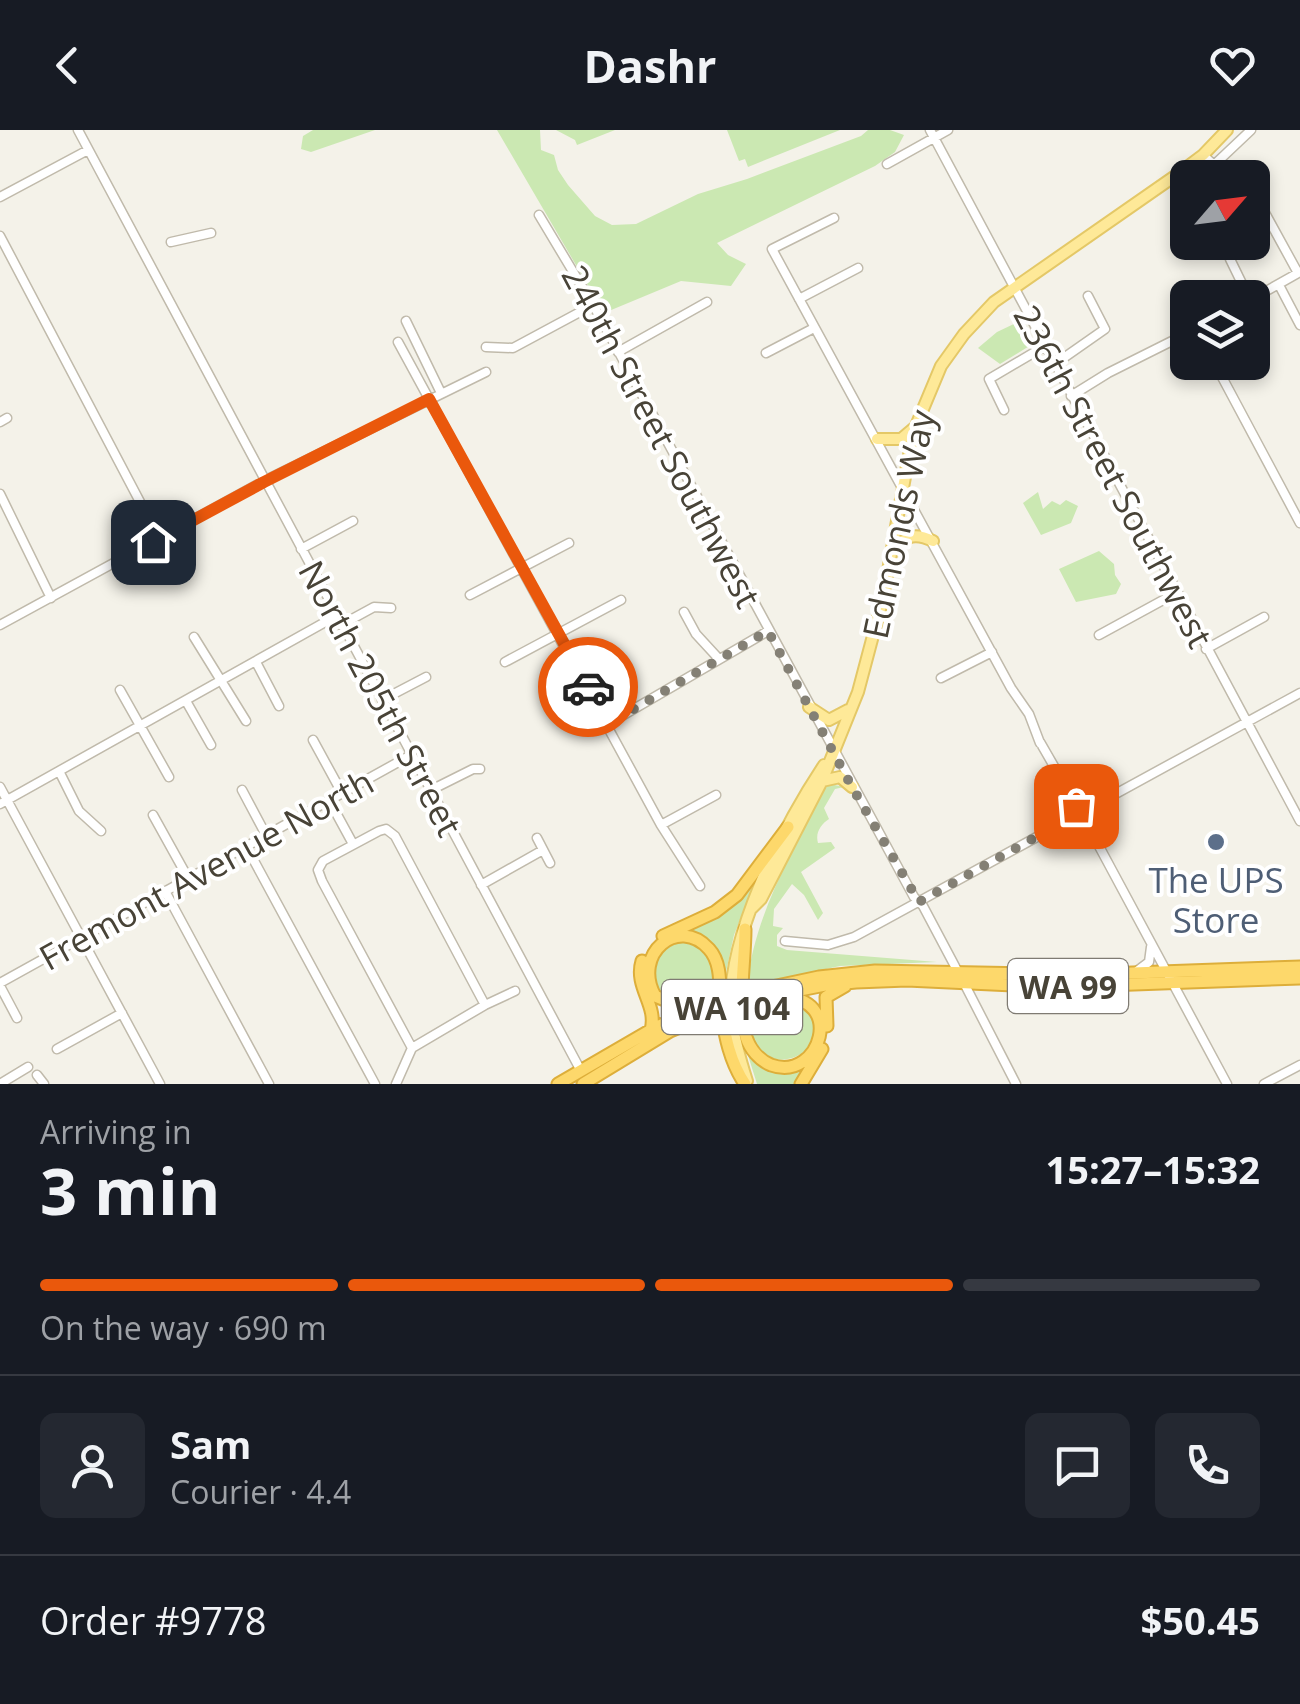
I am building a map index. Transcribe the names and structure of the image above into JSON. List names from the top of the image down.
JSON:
{
  "streets": {
    "highway": ["WA 99"],
    "main road": ["Edmonds Way", "WA 104"],
    "street": [
      "240th Street Southwest",
      "236th Street Southwest",
      "North 205th Street",
      "Fremont Avenue North"
    ]
  },
  "crossings": [
    ["240th Street Southwest", "Edmonds Way"],
    ["240th Street Southwest", "WA 99"],
    ["236th Street Southwest", "Edmonds Way"],
    ["North 205th Street", "Fremont Avenue North"],
    ["North 205th Street", "WA 99"]
  ],
  "places": ["The UPS Store"],
  "north": "top right",
  "page": {
    "header": "Dashr",
    "heading": ["3 min", "Arriving in", "15:27–15:32"],
    "panel": [
      "Sam",
      "Courier · 4.4",
      "Order #9778",
      "$50.45"
    ],
    "bar": "On the way · 690 m"
  }
}
